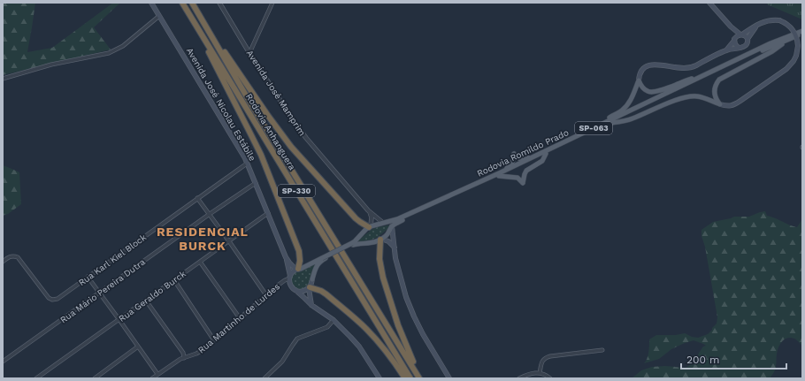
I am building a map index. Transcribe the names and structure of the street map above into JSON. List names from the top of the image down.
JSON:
{
  "streets": {
    "highway": ["Rodovia Anhanguera", "SP-330"],
    "main road": ["Avenida José Nicolau Estábile", "SP-063", "Rodovia Romildo Prado"],
    "street": [
      "Avenida José Mamprim",
      "Rua Karl Kiel Block",
      "Rua Mário Pereira Dutra",
      "Rua Geraldo Burck",
      "Rua Martinho de Lurdes"
    ]
  },
  "crossings": [
    ["Avenida José Mamprim", "SP-063"],
    ["Avenida José Mamprim", "Rodovia Romildo Prado"],
    ["Avenida José Nicolau Estábile", "SP-063"],
    ["Avenida José Nicolau Estábile", "Rua Karl Kiel Block"],
    ["Avenida José Nicolau Estábile", "Rua Mário Pereira Dutra"],
    ["Avenida José Nicolau Estábile", "Rua Geraldo Burck"],
    ["Avenida José Nicolau Estábile", "Rua Martinho de Lurdes"],
    ["SP-063", "Rodovia Romildo Prado"]
  ],
  "districts": ["RESIDENCIAL BURCK"],
  "scale_bar": "200 m"
}
